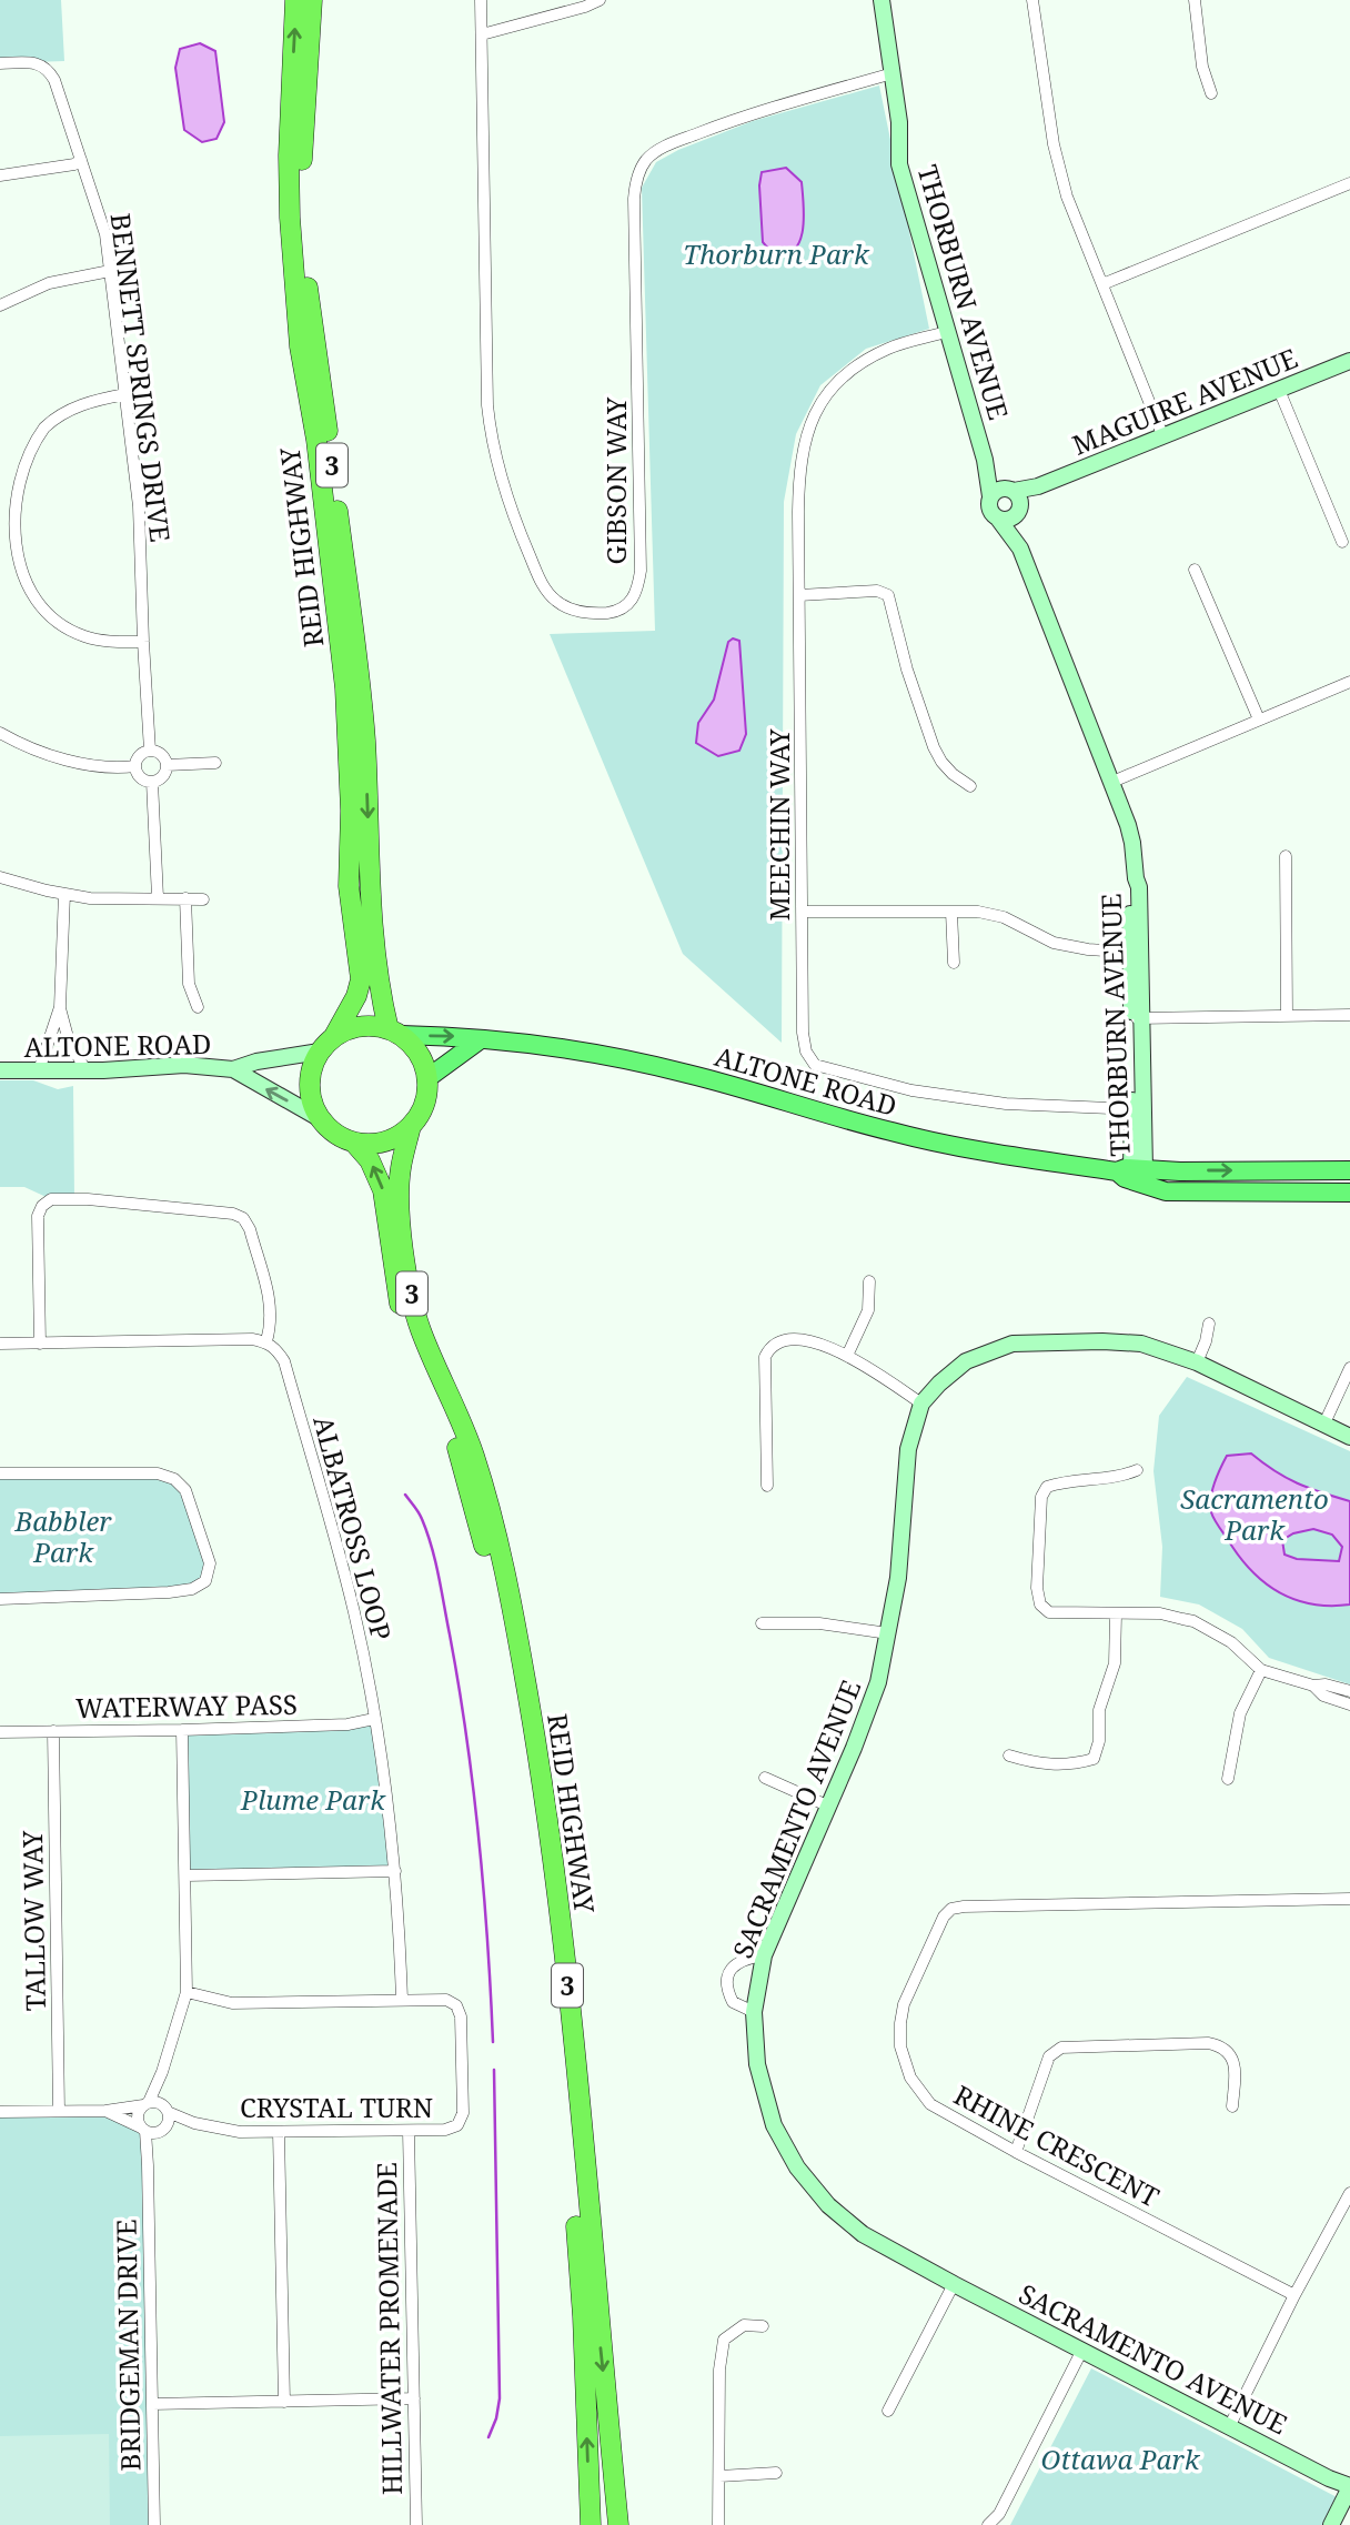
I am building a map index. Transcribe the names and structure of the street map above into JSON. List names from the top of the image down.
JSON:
{
  "streets": {
    "highway": ["3", "REID HIGHWAY"],
    "main road": ["ALTONE ROAD"],
    "street": [
      "THORBURN AVENUE",
      "BENNETT SPRINGS DRIVE",
      "MAGUIRE AVENUE",
      "GIBSON WAY",
      "MEECHIN WAY",
      "ALBATROSS LOOP",
      "WATERWAY PASS",
      "SACRAMENTO AVENUE",
      "TALLOW WAY",
      "CRYSTAL TURN",
      "RHINE CRESCENT",
      "HILLWATER PROMENADE",
      "BRIDGEMAN DRIVE"
    ]
  },
  "crossings": [
    ["THORBURN AVENUE", "MAGUIRE AVENUE"],
    ["THORBURN AVENUE", "GIBSON WAY"],
    ["THORBURN AVENUE", "MEECHIN WAY"],
    ["THORBURN AVENUE", "ALTONE ROAD"],
    ["REID HIGHWAY", "ALTONE ROAD"],
    ["ALBATROSS LOOP", "WATERWAY PASS"],
    ["ALBATROSS LOOP", "CRYSTAL TURN"],
    ["WATERWAY PASS", "TALLOW WAY"],
    ["CRYSTAL TURN", "HILLWATER PROMENADE"],
    ["CRYSTAL TURN", "BRIDGEMAN DRIVE"]
  ],
  "parks": [
    "Thorburn Park",
    "Sacramento Park",
    "Babbler Park",
    "Plume Park",
    "Ottawa Park"
  ]
}
